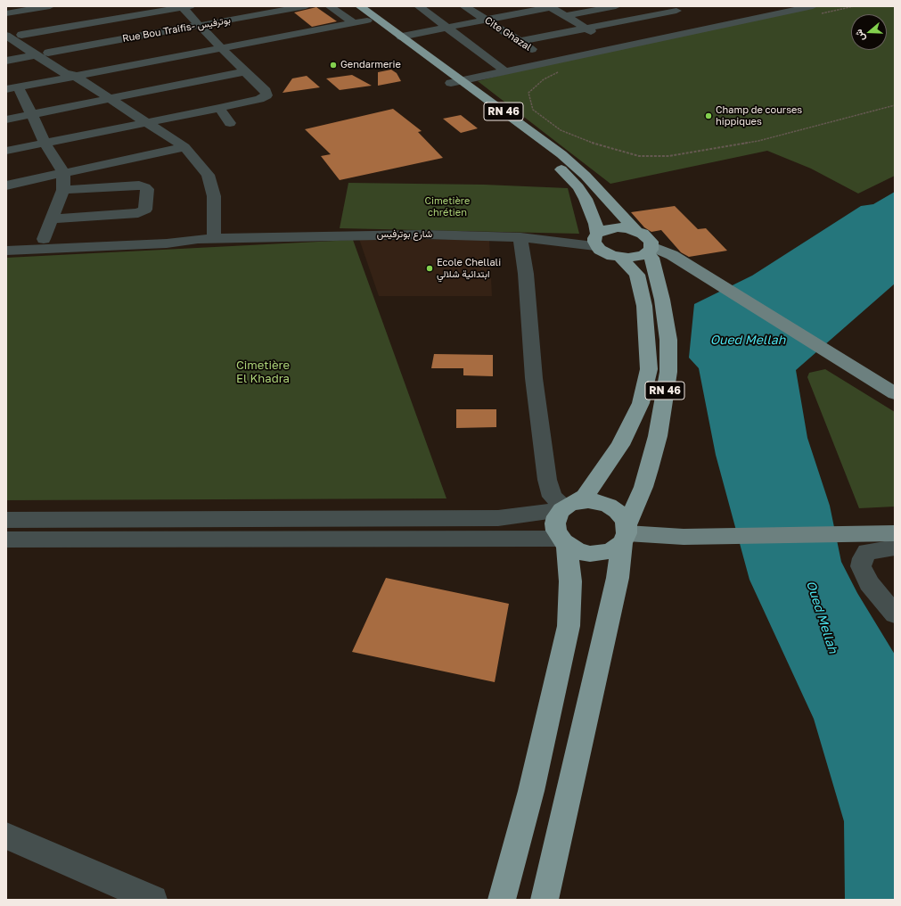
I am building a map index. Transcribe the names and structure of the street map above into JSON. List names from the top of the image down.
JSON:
{
  "streets": {
    "highway": ["RN 46"],
    "street": ["Rue Bou Traifis- بوترفيس", "Cite Ghazal", "شارع بوترفيس"]
  },
  "crossings": [
    ["RN 46", "شارع بوترفيس"]
  ],
  "water": ["Oued Mellah"],
  "parks": ["Cimetière chrétien", "Cimetière El Khadra"],
  "places": ["Gendarmerie", "Champ de courses hippiques", "Ecole Chellali ابتدائية شلالي"],
  "north": "left"
}
